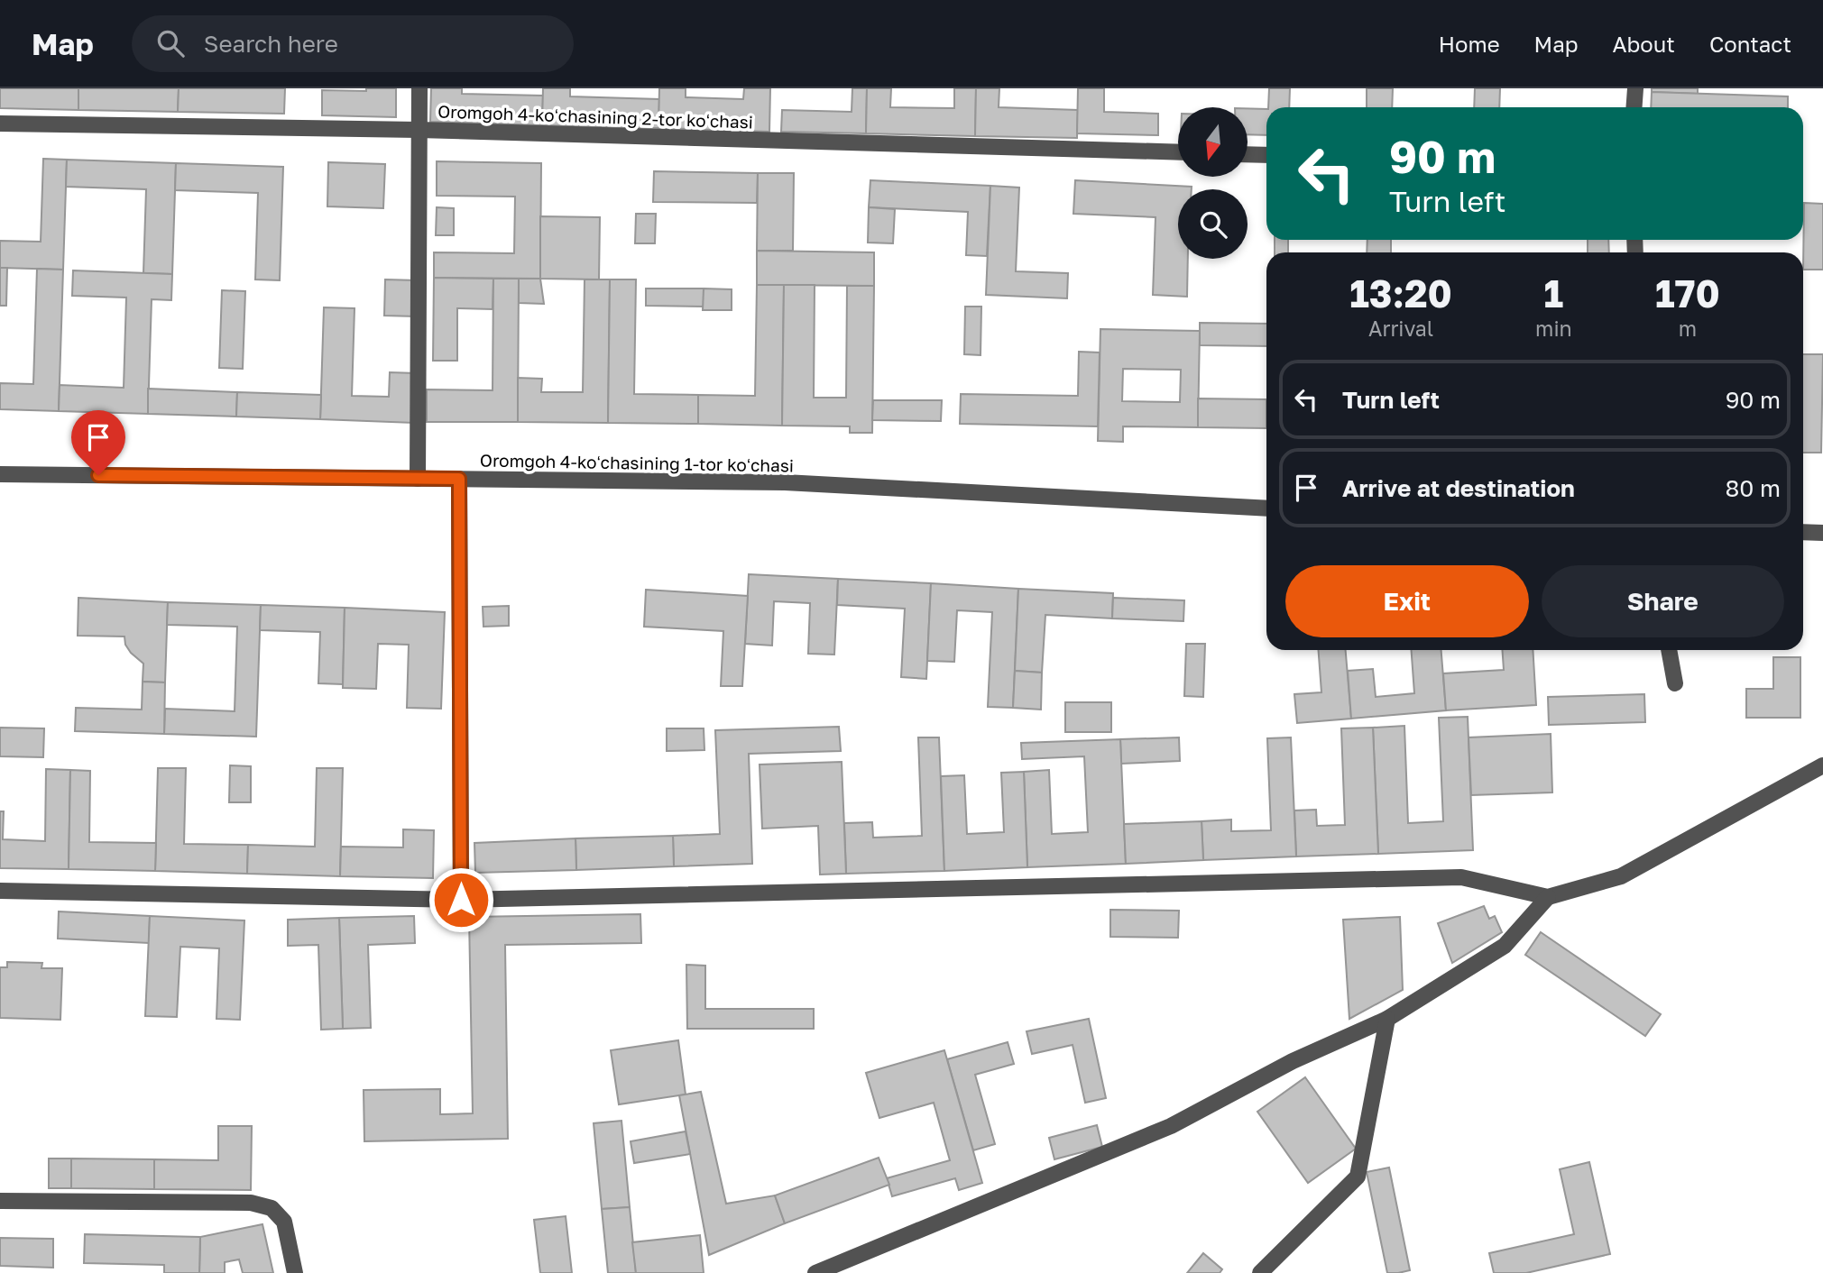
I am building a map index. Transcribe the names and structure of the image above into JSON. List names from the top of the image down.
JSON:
{
  "streets": {
    "street": ["Oromgoh 4-koʻchasining 2-tor koʻchasi", "Oromgoh 4-koʻchasining 1-tor koʻchasi"]
  },
  "north": "bottom",
  "page": {
    "header": "Map",
    "search": "Search here",
    "nav": [
      "Home",
      "Map",
      "About",
      "Contact"
    ],
    "turn": ["90 m", "Turn left"],
    "eta": [
      "13:20",
      "Arrival",
      "1",
      "min",
      "170",
      "m"
    ],
    "list": [
      {
        "name": "Turn left",
        "value": "90 m"
      },
      {
        "name": "Arrive at destination",
        "value": "80 m"
      }
    ],
    "buttons": ["Exit", "Share"]
  }
}
